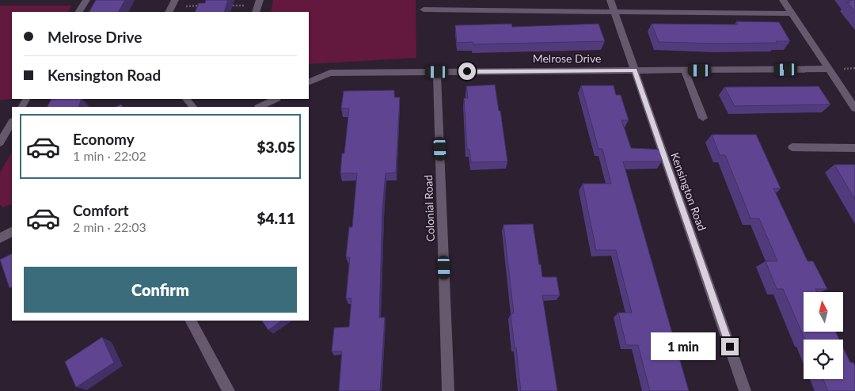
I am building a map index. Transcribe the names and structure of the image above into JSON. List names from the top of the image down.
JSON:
{
  "streets": {
    "street": ["Melrose Drive", "Kensington Road", "Colonial Road"]
  },
  "crossings": [
    ["Melrose Drive", "Kensington Road"],
    ["Melrose Drive", "Colonial Road"]
  ],
  "north": "top",
  "page": {
    "banner": ["Melrose Drive", "Kensington Road"],
    "list": [
      {
        "name": "Economy",
        "note": "1 min · 22:02",
        "value": "$3.05"
      },
      {
        "name": "Comfort",
        "note": "2 min · 22:03",
        "value": "$4.11"
      }
    ],
    "buttons": "Confirm",
    "bubble": "1 min"
  }
}
